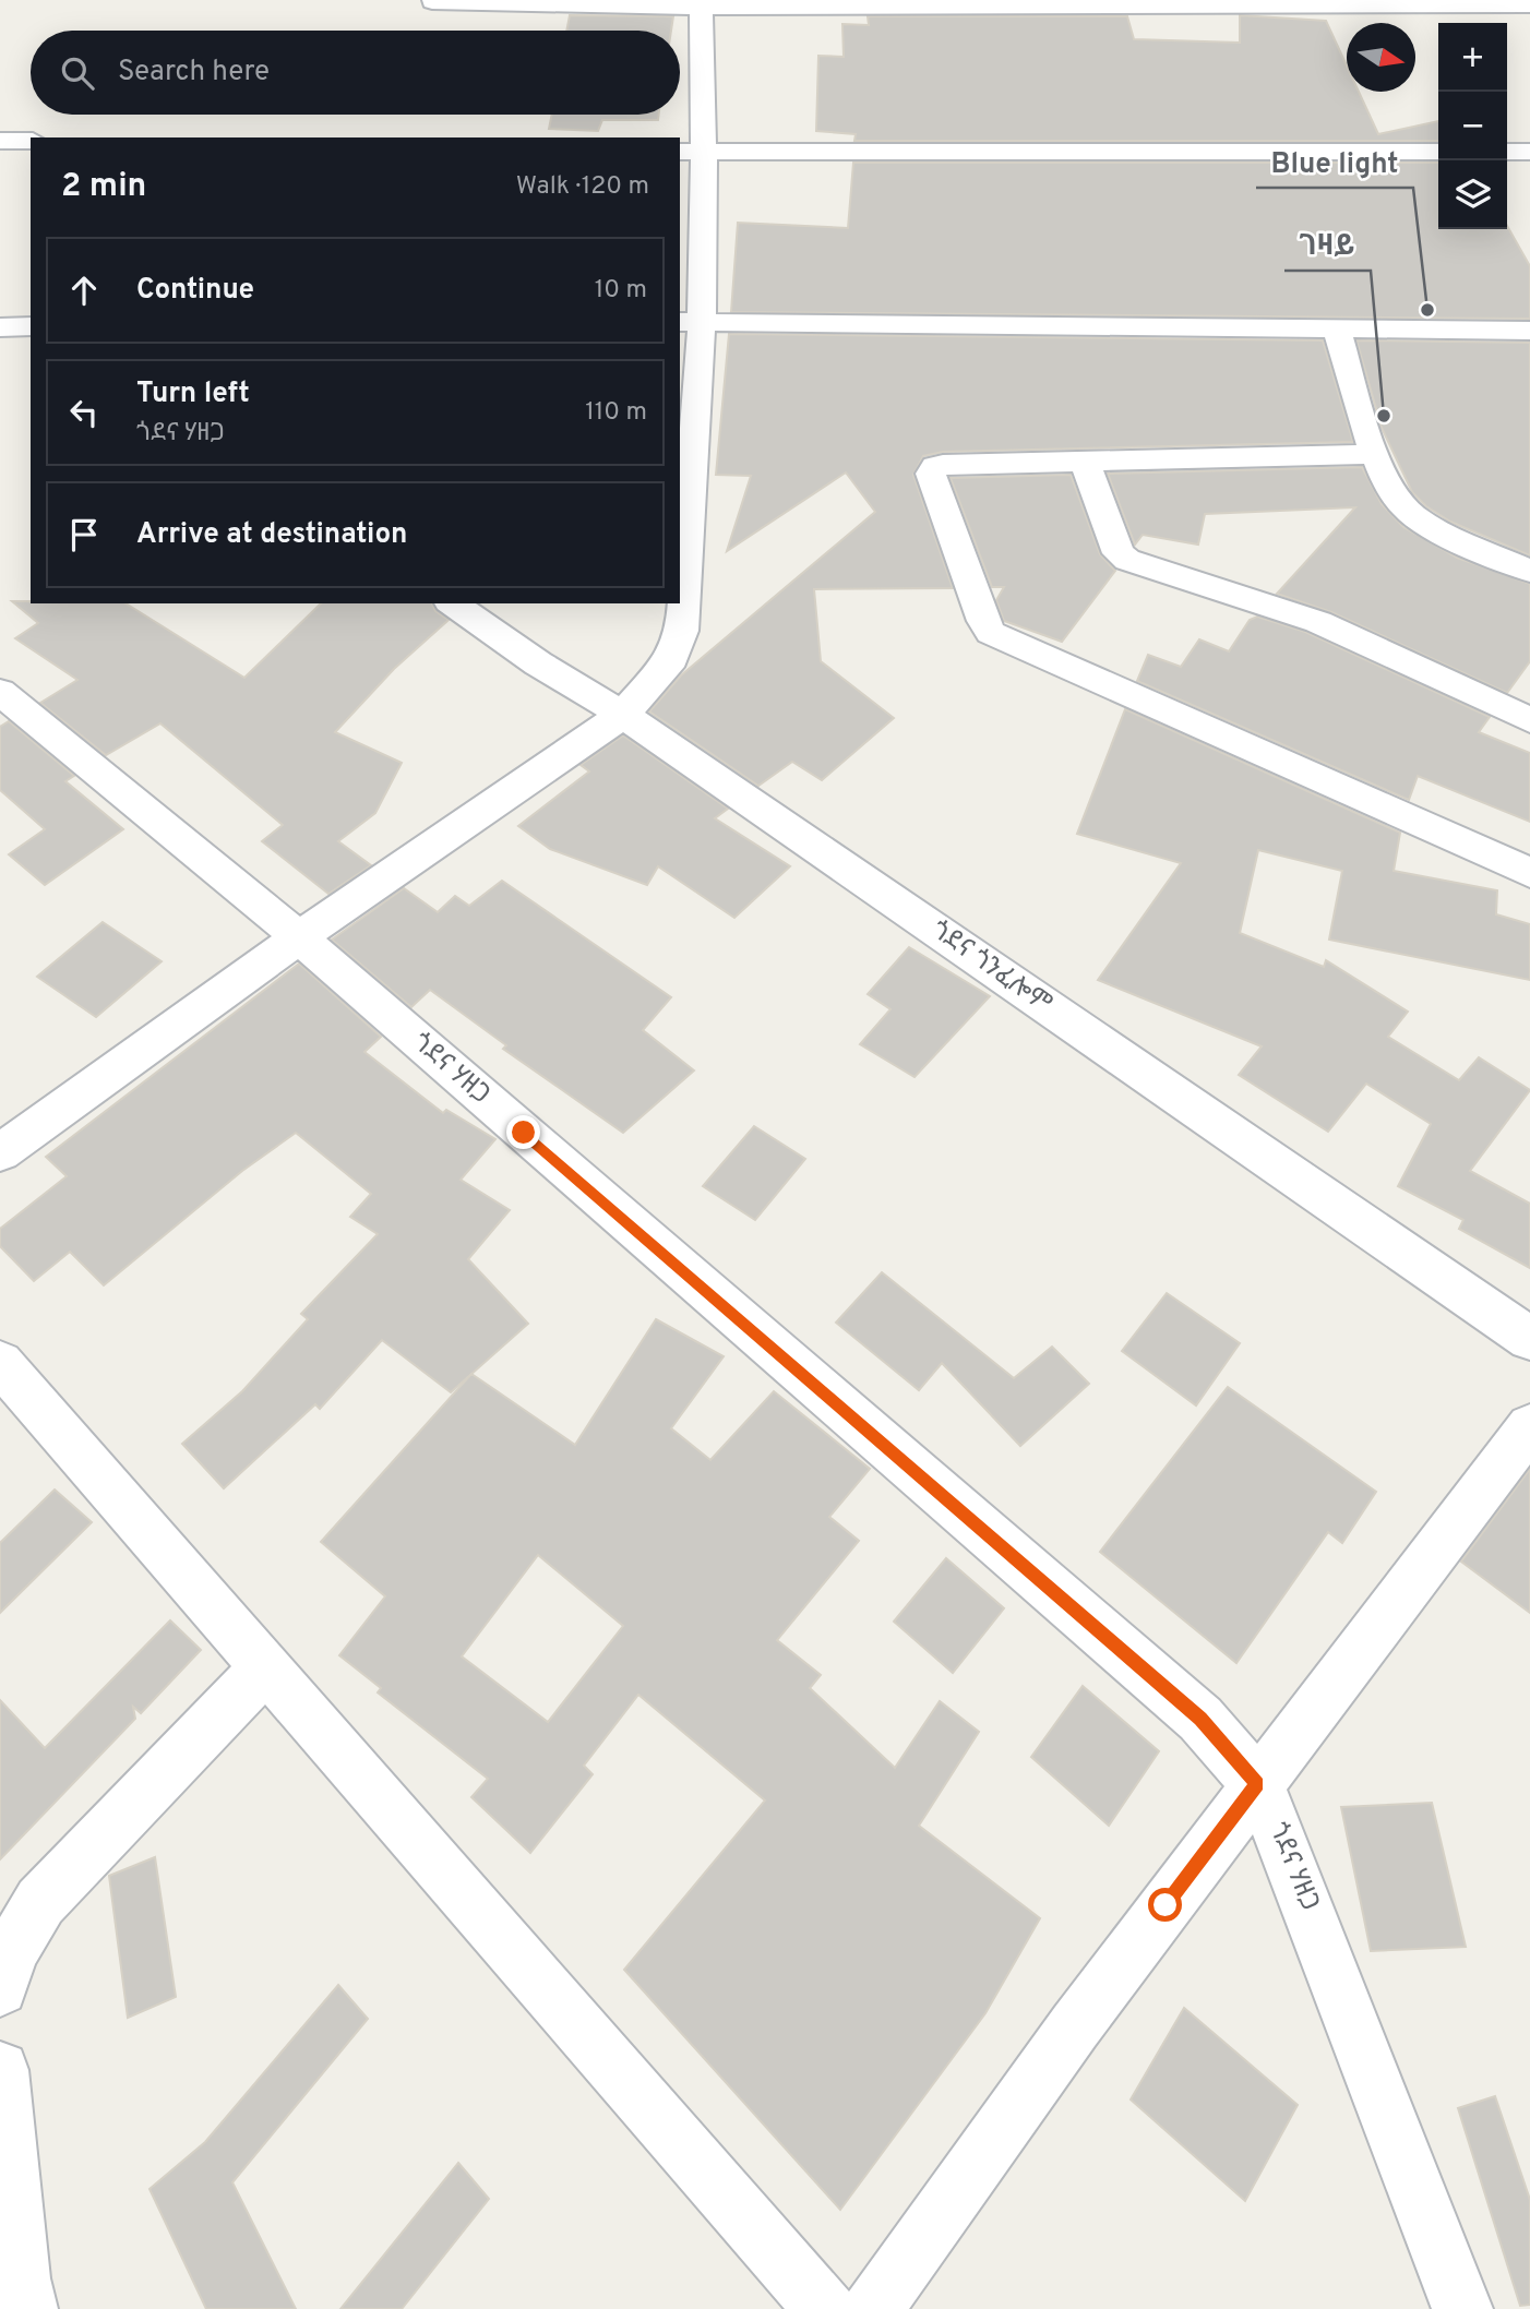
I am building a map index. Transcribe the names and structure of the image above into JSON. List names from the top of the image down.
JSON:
{
  "streets": {
    "street": ["ጎደና ጎንፈሎም", "ጎደና ሃዘጋ"]
  },
  "places": ["Blue light", "ገዛይ"],
  "north": "right",
  "page": {
    "map_buttons": ["+", "−"],
    "search": "Search here",
    "heading": ["2 min", "Walk · 120 m"],
    "list": [
      ["Continue", "10 m"],
      ["Turn left", "ጎደና ሃዘጋ", "110 m"],
      "Arrive at destination"
    ]
  }
}
